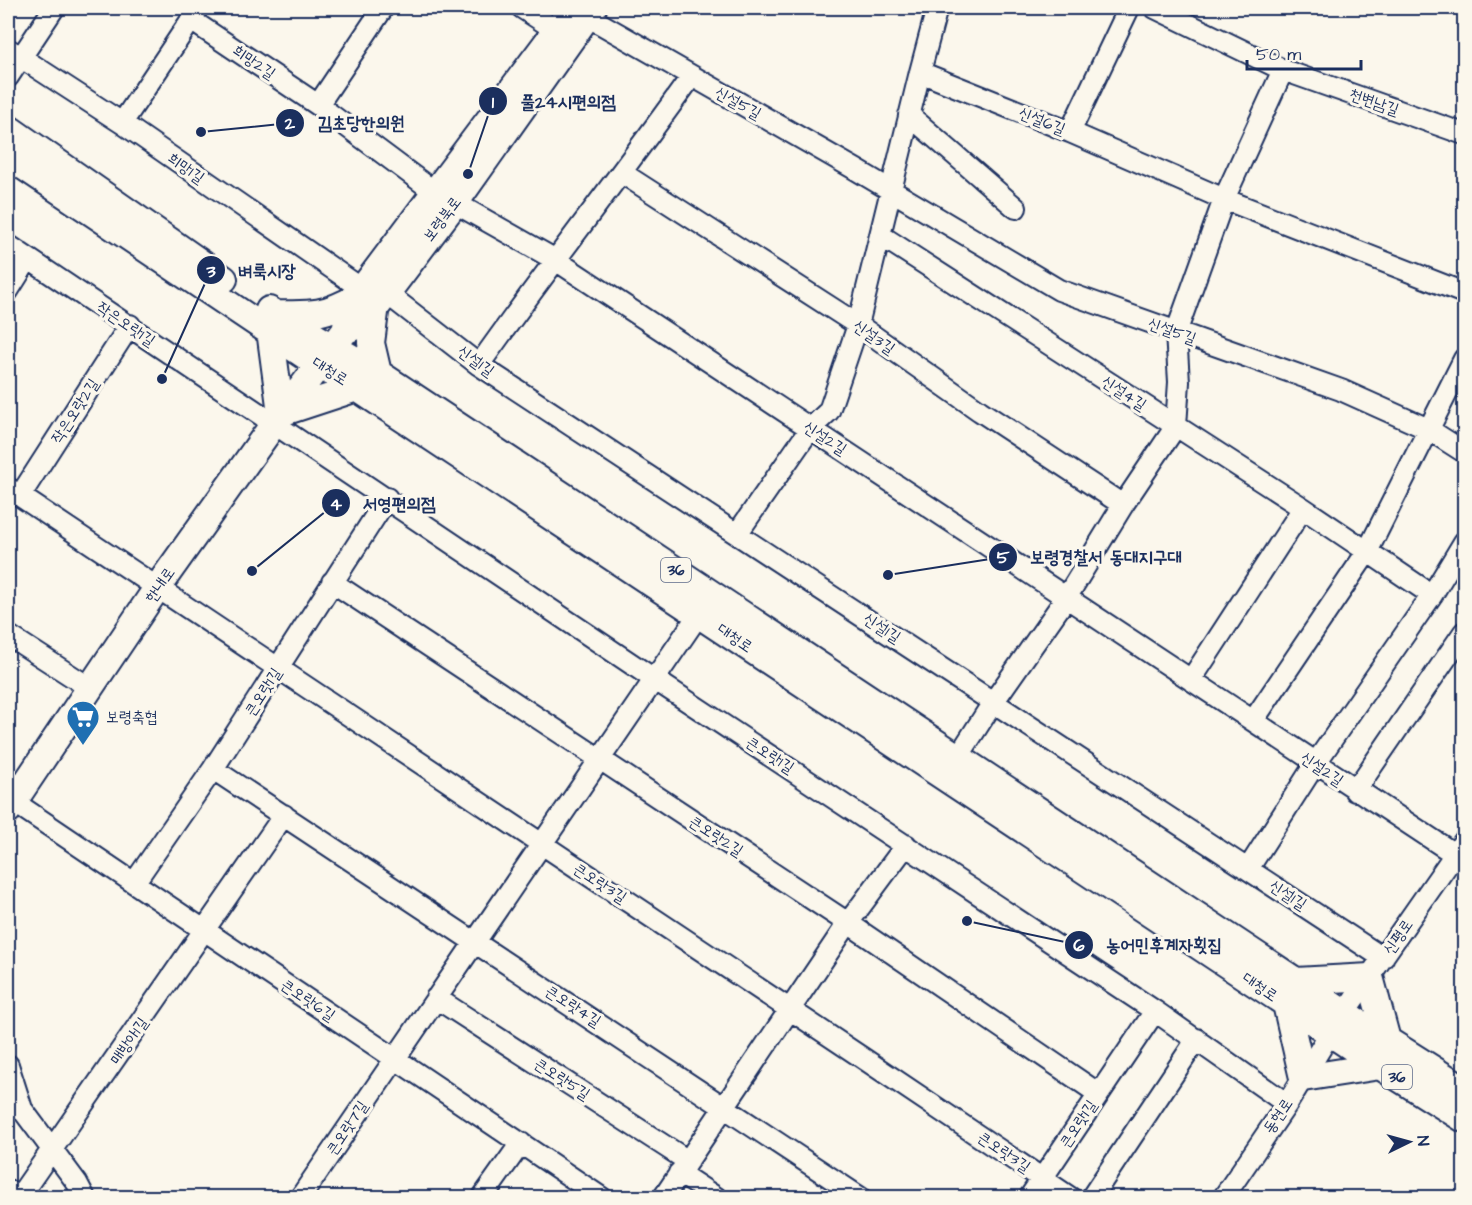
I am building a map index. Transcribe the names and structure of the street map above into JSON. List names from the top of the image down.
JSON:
{
  "streets": {
    "main road": [
      "보령북로",
      "대청로",
      "36",
      "한내로"
    ],
    "street": [
      "희망2길",
      "천변남길",
      "신설5길",
      "신설6길",
      "희망1길",
      "작은오랏1길",
      "신설3길",
      "신설1길",
      "신설4길",
      "작은오랏2길",
      "신설2길",
      "큰오랏1길",
      "큰오랏2길",
      "큰오랏3길",
      "신평로",
      "큰오랏6길",
      "큰오랏4길",
      "매방아1길",
      "큰오랏5길",
      "동현로",
      "큰오랏7길"
    ]
  },
  "crossings": [
    ["희망2길", "희망1길"],
    ["희망2길", "보령북로"],
    ["희망2길", "신설2길"],
    ["신설5길", "보령북로"],
    ["희망1길", "보령북로"],
    ["희망1길", "신설1길"],
    ["보령북로", "신설1길"],
    ["보령북로", "대청로"],
    ["보령북로", "신설2길"],
    ["보령북로", "한내로"],
    ["작은오랏1길", "작은오랏2길"],
    ["작은오랏1길", "한내로"],
    ["작은오랏1길", "큰오랏1길"],
    ["신설1길", "신평로"],
    ["대청로", "한내로"],
    ["대청로", "신평로"],
    ["대청로", "동현로"],
    ["대청로", "큰오랏7길"],
    ["작은오랏2길", "한내로"],
    ["작은오랏2길", "큰오랏3길"],
    ["신설2길", "신평로"],
    ["한내로", "큰오랏1길"],
    ["한내로", "큰오랏3길"],
    ["한내로", "큰오랏6길"],
    ["큰오랏1길", "큰오랏2길"],
    ["큰오랏1길", "큰오랏3길"],
    ["큰오랏1길", "큰오랏6길"],
    ["큰오랏1길", "큰오랏4길"],
    ["큰오랏1길", "동현로"],
    ["큰오랏1길", "큰오랏7길"],
    ["큰오랏2길", "큰오랏7길"],
    ["큰오랏3길", "큰오랏7길"],
    ["신평로", "동현로"],
    ["큰오랏6길", "매방아1길"],
    ["큰오랏6길", "큰오랏7길"],
    ["큰오랏4길", "큰오랏7길"],
    ["큰오랏5길", "큰오랏7길"]
  ],
  "places": {
    "other": [
      "김초당한의원",
      "풀24시편의점",
      "벼룩시장",
      "서영편의점",
      "보령경찰서 동대지구대",
      "농어민후계자횟집"
    ],
    "supermarket": ["보령축협"]
  },
  "scale_bar": "50 m",
  "north": "right"
}
